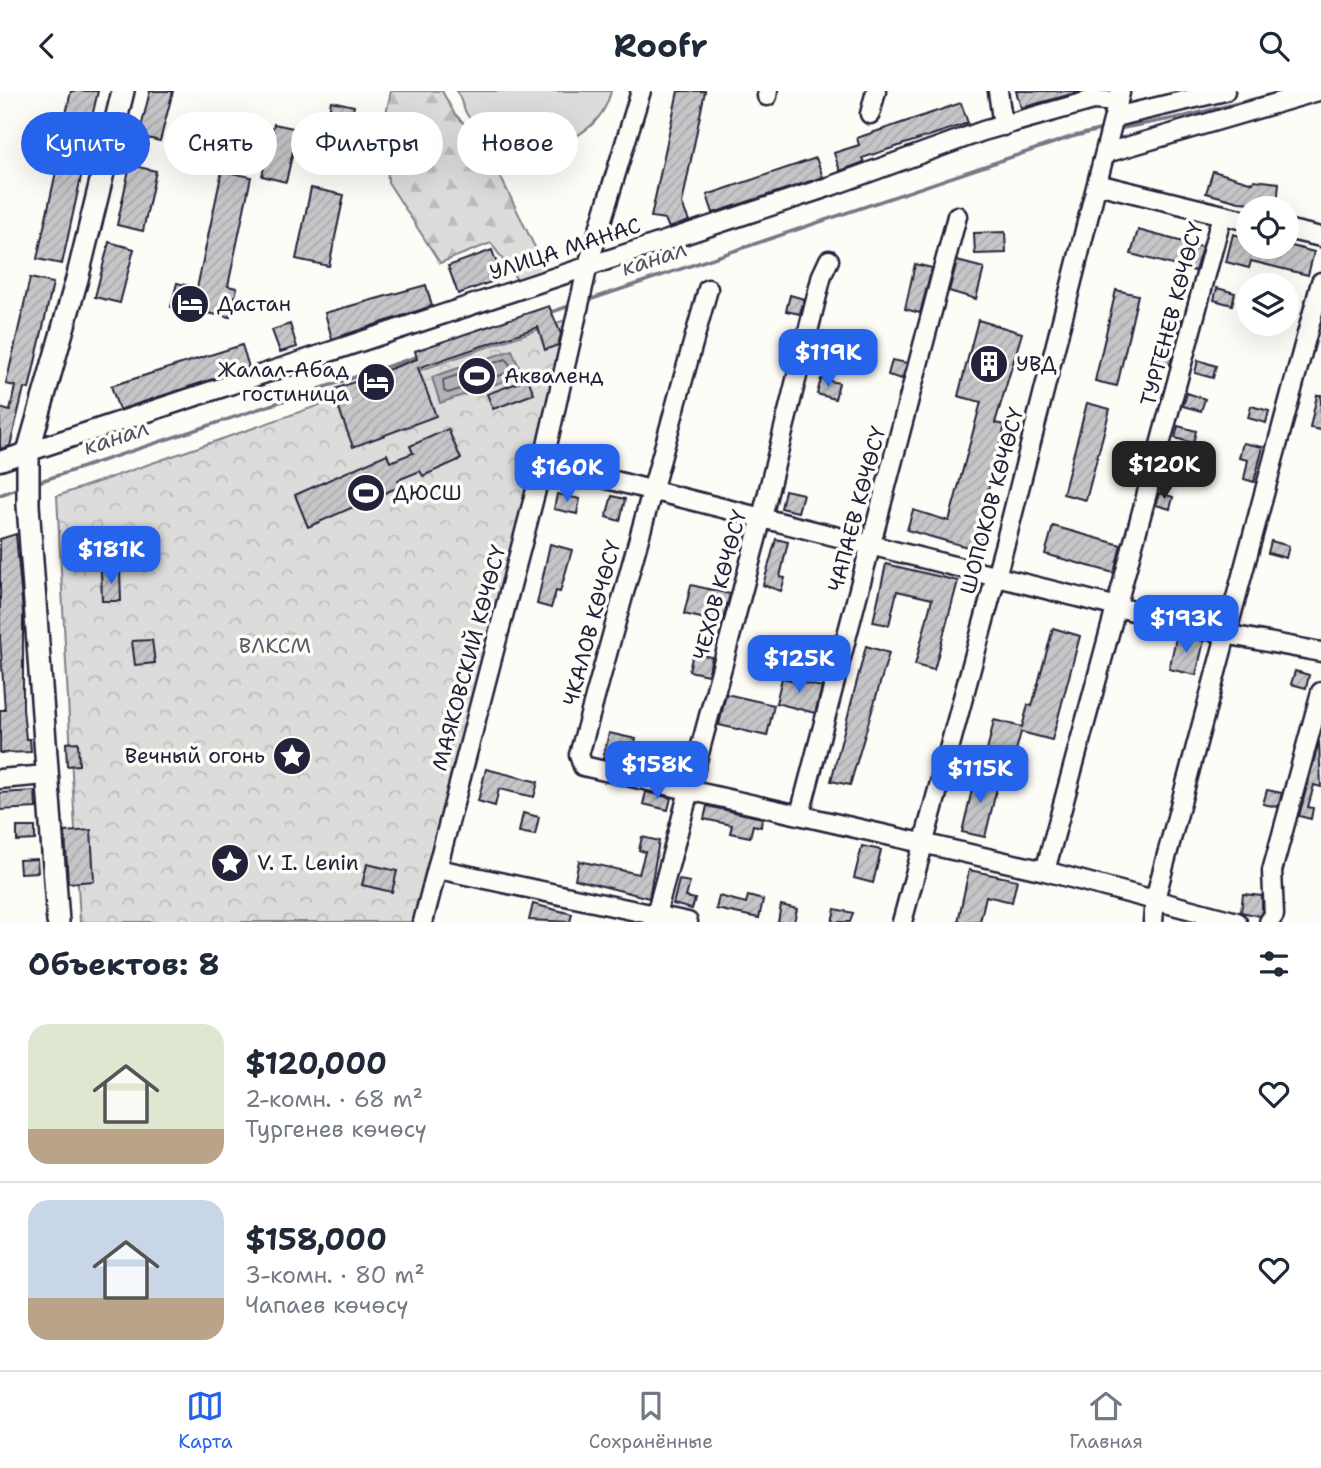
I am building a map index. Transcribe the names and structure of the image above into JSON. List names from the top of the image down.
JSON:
{
  "streets": {
    "street": [
      "УЛИЦА МАНАС",
      "ТУРГЕНЕВ КӨЧӨСҮ",
      "ШОПОКОВ КӨЧӨСҮ",
      "ЧАПАЕВ КӨЧӨСҮ",
      "ЧЕХОВ КӨЧӨСҮ",
      "ЧКАЛОВ КӨЧӨСҮ",
      "МАЯКОВСКИЙ КӨЧӨСҮ"
    ]
  },
  "crossings": [
    ["УЛИЦА МАНАС", "ШОПОКОВ КӨЧӨСҮ"],
    ["УЛИЦА МАНАС", "МАЯКОВСКИЙ КӨЧӨСҮ"],
    ["ЧЕХОВ КӨЧӨСҮ", "ЧКАЛОВ КӨЧӨСҮ"]
  ],
  "water": ["канал"],
  "parks": ["ВЛКСМ"],
  "places": {
    "hotel": ["Дастан", "Жалал-Абад гостиница"],
    "building": ["УВД"],
    "sports": ["Акваленд", "ДЮСШ"],
    "place": ["Вечный огонь", "V. I. Lenin"]
  },
  "page": {
    "header": "Roofr",
    "chip": [
      "Купить",
      "Снять",
      "Фильтры",
      "Новое"
    ],
    "price": [
      "$119K",
      "$120K",
      "$160K",
      "$181K",
      "$193K",
      "$125K",
      "$158K",
      "$115K"
    ],
    "heading": "Объектов: 8",
    "list": [
      {
        "name": "$120,000",
        "note": "2-комн. · 68 m² · Тургенев көчөсү"
      },
      {
        "name": "$158,000",
        "note": "3-комн. · 80 m² · Чапаев көчөсү"
      }
    ],
    "tabs": ["Карта", "Сохранённые", "Главная"]
  }
}
